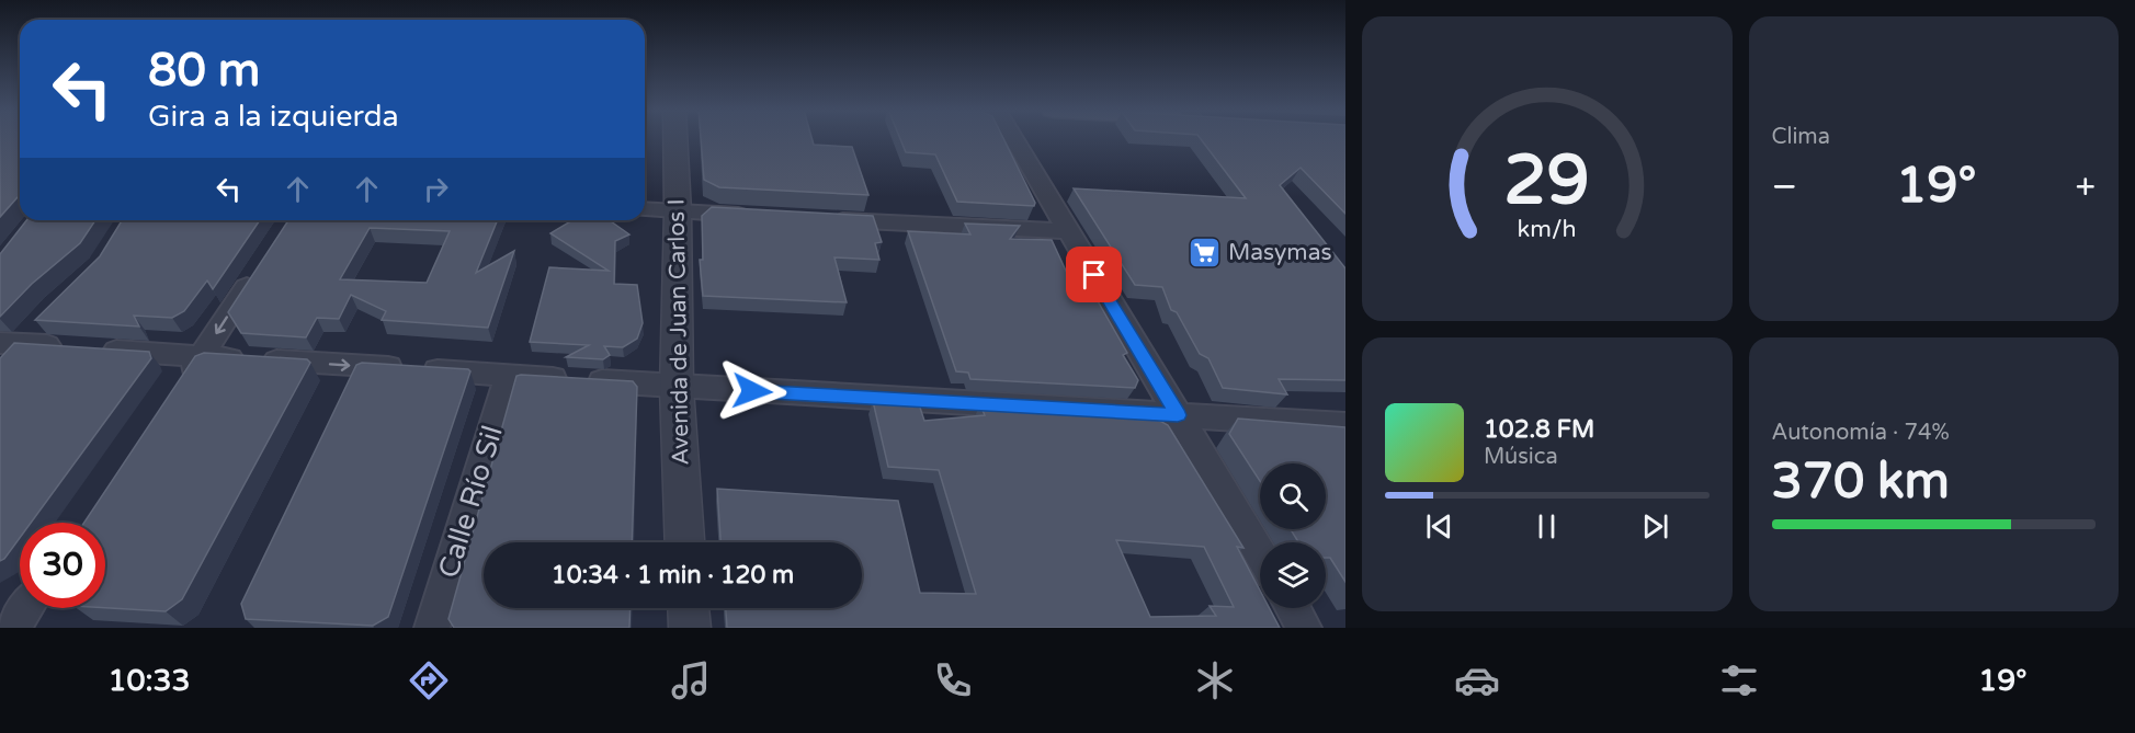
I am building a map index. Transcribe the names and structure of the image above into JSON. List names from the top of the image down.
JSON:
{
  "streets": {
    "street": ["Avenida de Juan Carlos I", "Calle Río Sil"]
  },
  "places": {
    "supermarket": ["Masymas"]
  },
  "page": {
    "tile": [
      "Clima",
      ["Autonomía · 74%", "370 km"]
    ],
    "turn": ["80 m", "Gira a la izquierda"],
    "heat": ["−", "19°", "+"],
    "song": ["102.8 FM", "Música"],
    "limit": "30",
    "trip": "10:34 · 1 min · 120 m",
    "tabs": ["10:33", "19°"],
    "gauge": ["29", "km/h"]
  }
}
